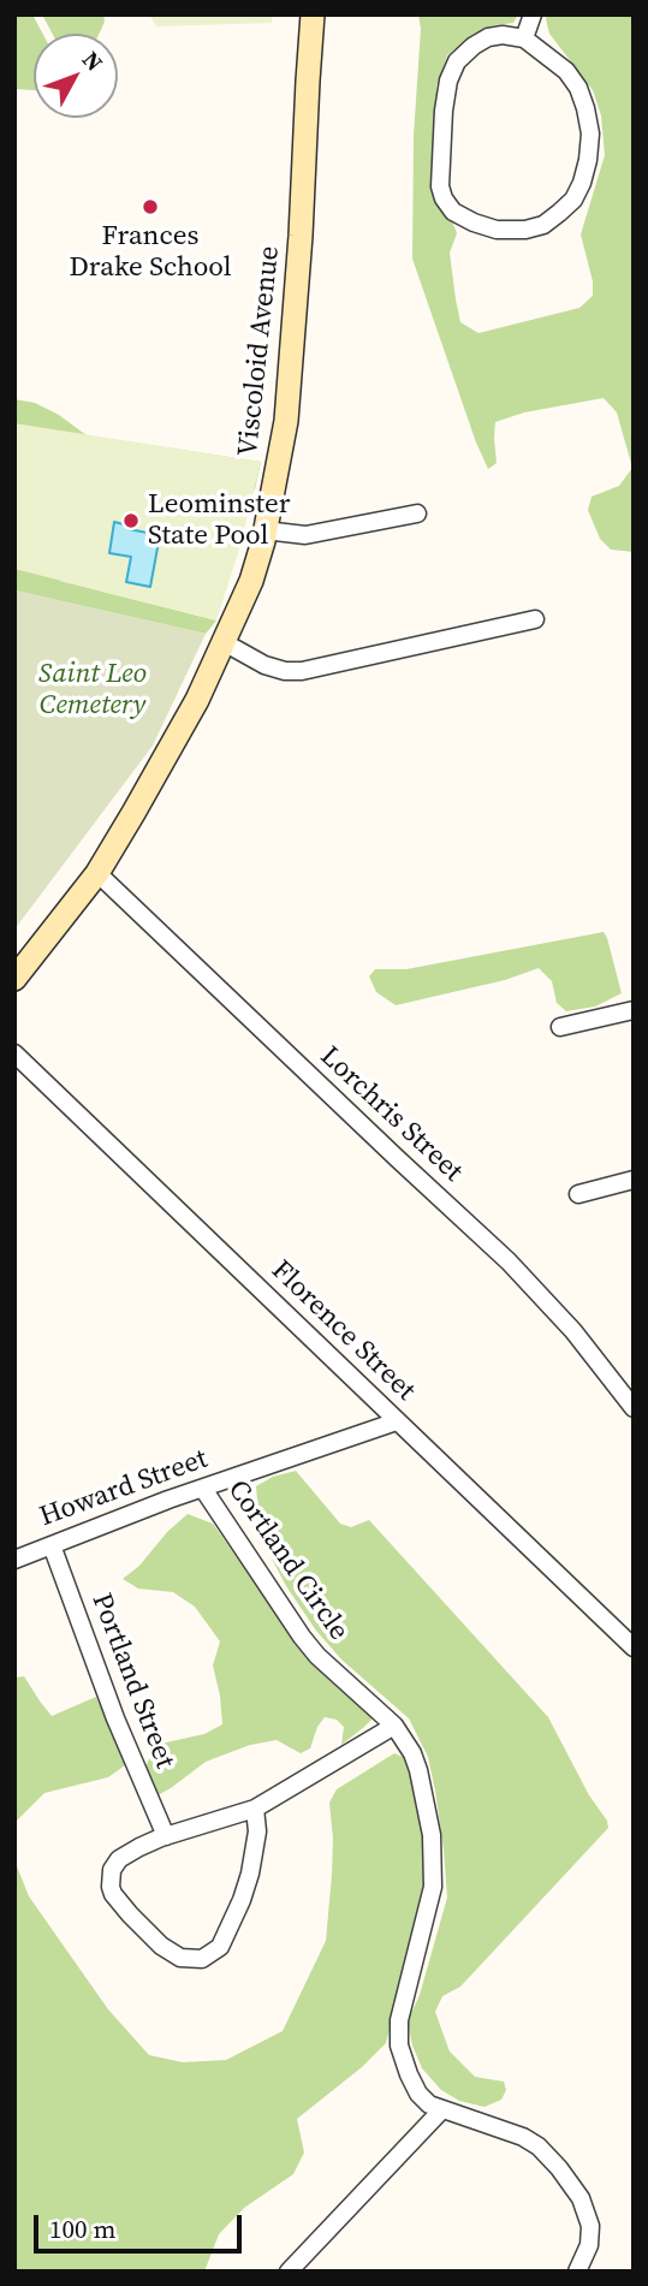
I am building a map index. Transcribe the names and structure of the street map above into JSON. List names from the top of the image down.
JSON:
{
  "streets": {
    "main road": ["Viscoloid Avenue"],
    "street": [
      "Lorchris Street",
      "Florence Street",
      "Howard Street",
      "Cortland Circle",
      "Portland Street"
    ]
  },
  "crossings": [
    ["Viscoloid Avenue", "Lorchris Street"],
    ["Florence Street", "Howard Street"],
    ["Howard Street", "Cortland Circle"],
    ["Howard Street", "Portland Street"]
  ],
  "parks": ["Saint Leo Cemetery"],
  "places": ["Frances Drake School", "Leominster State Pool"],
  "scale_bar": "100 m",
  "north": "top right"
}
